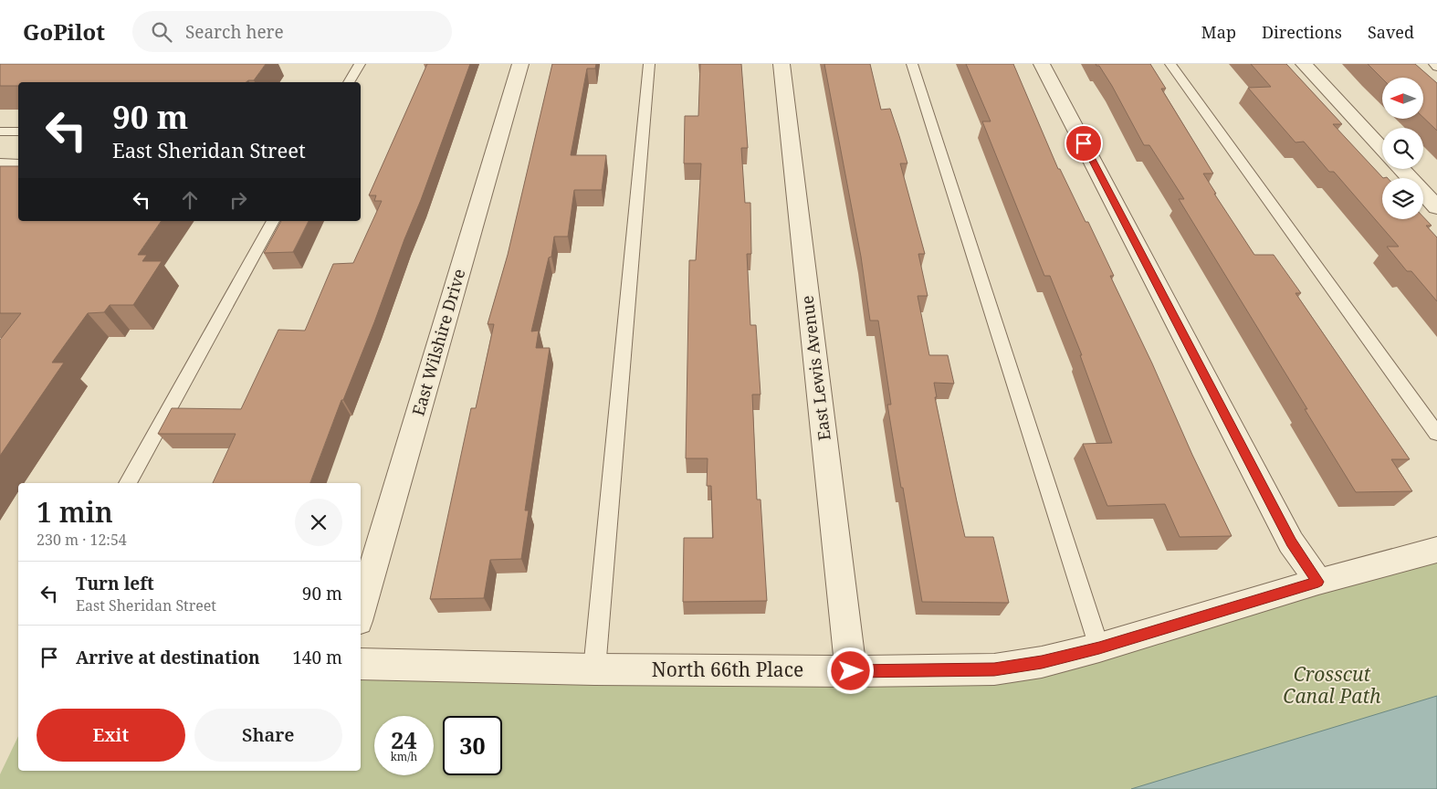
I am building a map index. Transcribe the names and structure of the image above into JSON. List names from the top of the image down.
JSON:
{
  "streets": {
    "street": ["East Wilshire Drive", "East Lewis Avenue", "North 66th Place"]
  },
  "crossings": [
    ["East Lewis Avenue", "North 66th Place"]
  ],
  "parks": ["Crosscut Canal Path"],
  "north": "left",
  "page": {
    "header": "GoPilot",
    "search": "Search here",
    "nav": ["Map", "Directions", "Saved"],
    "turn": ["90 m", "East Sheridan Street"],
    "heading": ["1 min", "230 m · 12:54"],
    "list": [
      {
        "name": "Turn left",
        "note": "East Sheridan Street",
        "value": "90 m"
      },
      {
        "name": "Arrive at destination",
        "value": "140 m"
      }
    ],
    "buttons": ["Exit", "Share"],
    "speed": "24 km/h",
    "limit": "30"
  }
}
